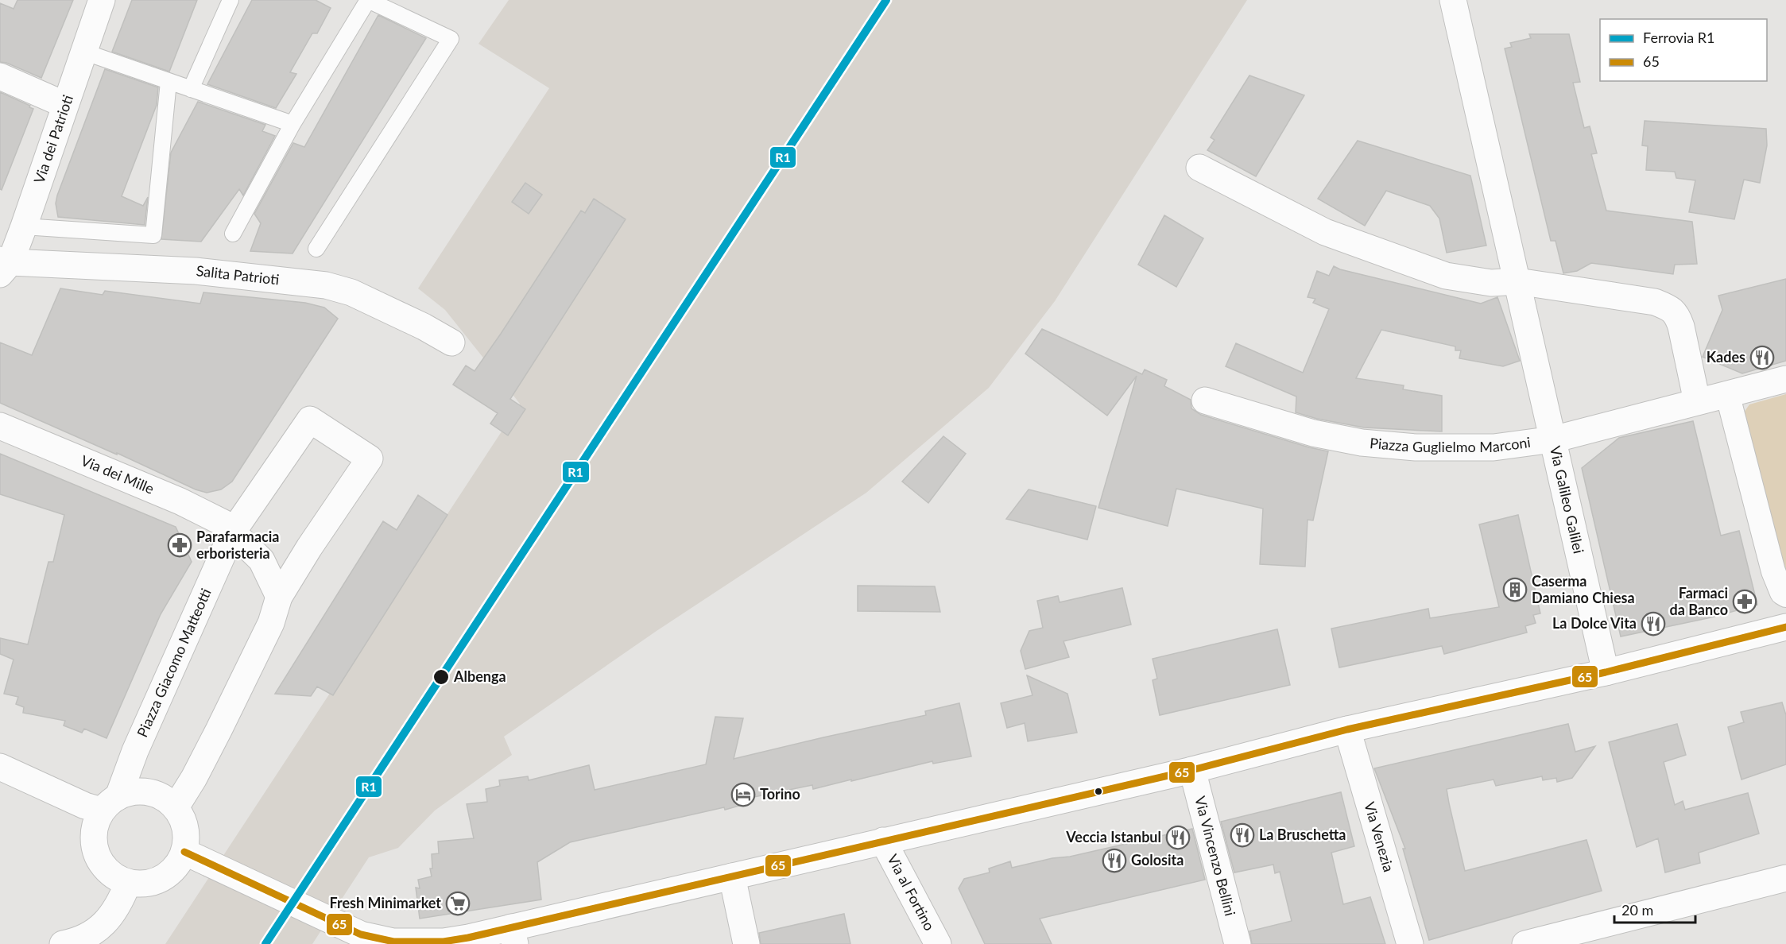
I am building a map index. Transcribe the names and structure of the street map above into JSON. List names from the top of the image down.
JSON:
{
  "streets": {
    "street": [
      "Via dei Patrioti",
      "Salita Patrioti",
      "Piazza Guglielmo Marconi",
      "Via dei Mille",
      "Via Galileo Galilei",
      "Piazza Giacomo Matteotti",
      "Via Venezia",
      "Via Vincenzo Bellini",
      "Via al Fortino"
    ]
  },
  "crossings": [
    ["Via dei Patrioti", "Salita Patrioti"],
    ["Piazza Guglielmo Marconi", "Via Galileo Galilei"],
    ["Via dei Mille", "Piazza Giacomo Matteotti"]
  ],
  "places": {
    "restaurant": [
      "Kades",
      "La Dolce Vita",
      "La Bruschetta",
      "Veccia Istanbul",
      "Golosita"
    ],
    "pharmacy": ["Parafarmacia erboristeria", "Farmaci da Banco"],
    "building": ["Caserma Damiano Chiesa"],
    "other": ["Albenga"],
    "hotel": ["Torino"],
    "supermarket": ["Fresh Minimarket"]
  },
  "lines": ["rail line R1", "transit line 65"],
  "legend": ["Ferrovia R1", "65"],
  "scale_bar": "20 m"
}
